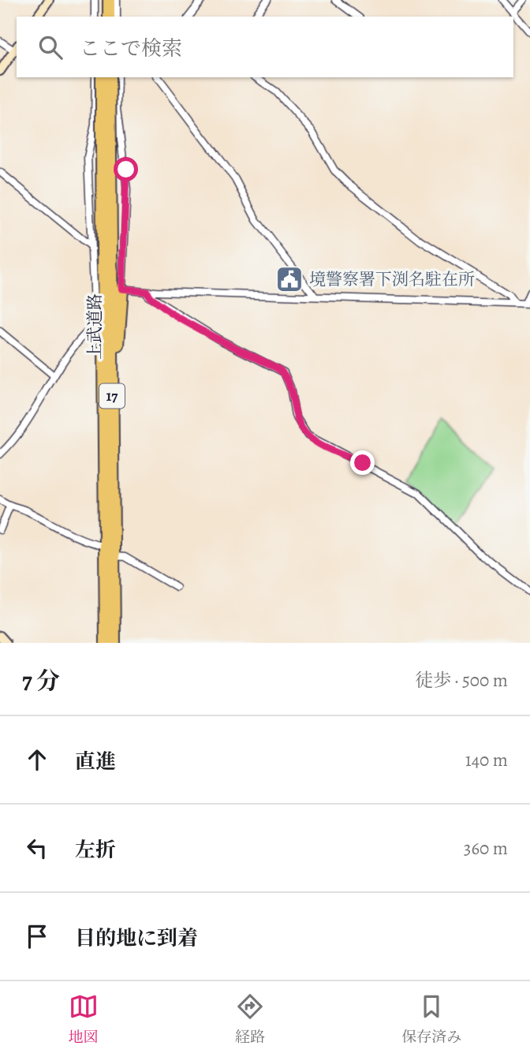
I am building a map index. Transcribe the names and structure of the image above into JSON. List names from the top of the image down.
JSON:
{
  "streets": {
    "highway": ["上武道路", "17"]
  },
  "places": {
    "public building": ["境警察署下渕名駐在所"]
  },
  "page": {
    "search": "ここで検索",
    "heading": ["7 分", "徒歩 · 500 m"],
    "list": [
      ["直進", "140 m"],
      ["左折", "360 m"],
      "目的地に到着"
    ],
    "nav": ["地図", "経路", "保存済み"]
  }
}
